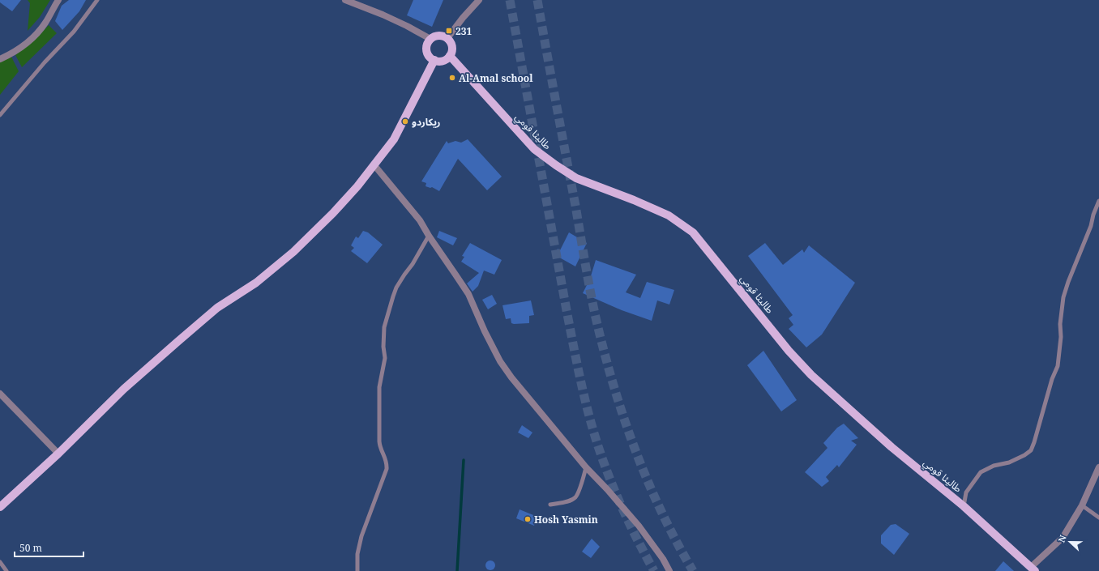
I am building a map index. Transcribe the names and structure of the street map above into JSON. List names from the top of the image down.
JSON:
{
  "streets": {
    "main road": ["طاليثا قومي"]
  },
  "places": {
    "transit": ["231"],
    "other": ["Al-Amal school", "ريكاردو", "Hosh Yasmin"]
  },
  "scale_bar": "50 m",
  "north": "left"
}
